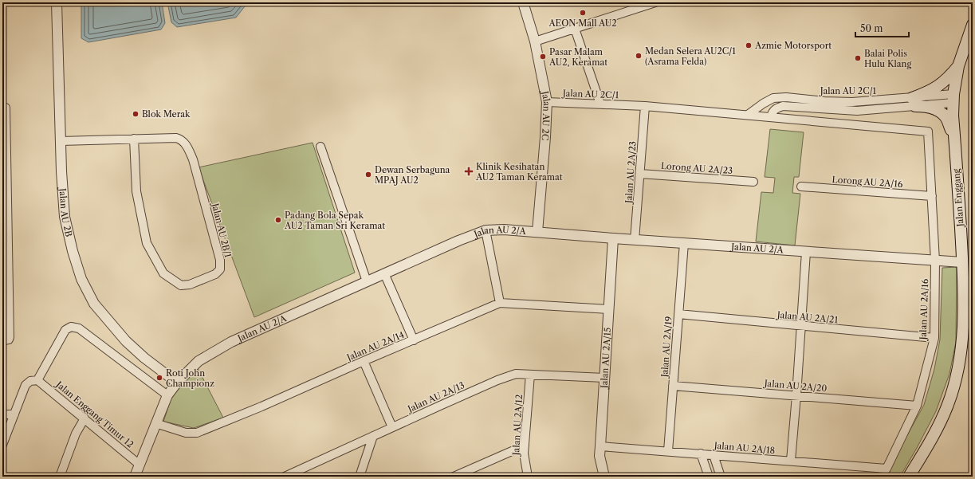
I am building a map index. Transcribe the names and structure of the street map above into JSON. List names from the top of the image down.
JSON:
{
  "streets": {
    "main road": ["Jalan Enggang"],
    "street": [
      "Jalan AU 2C/1",
      "Jalan AU 2C",
      "Lorong AU 2A/23",
      "Jalan AU 2A/23",
      "Lorong AU 2A/16",
      "Jalan AU 2B",
      "Jalan AU 2B/1",
      "Jalan AU 2/A",
      "Jalan AU 2A/16",
      "Jalan AU 2A/21",
      "Jalan AU 2A/14",
      "Jalan AU 2A/19",
      "Jalan AU 2A/15",
      "Jalan AU 2A/20",
      "Jalan AU 2A/13",
      "Jalan Enggang Timur 12",
      "Jalan AU 2A/12",
      "Jalan AU 2A/18"
    ]
  },
  "crossings": [
    ["Jalan AU 2C/1", "Jalan AU 2C"],
    ["Jalan AU 2C/1", "Jalan AU 2A/23"],
    ["Jalan AU 2C/1", "Jalan Enggang"],
    ["Jalan AU 2C/1", "Jalan AU 2A/16"],
    ["Jalan AU 2C", "Jalan AU 2/A"],
    ["Lorong AU 2A/23", "Jalan AU 2A/23"],
    ["Jalan AU 2A/23", "Jalan AU 2/A"],
    ["Lorong AU 2A/16", "Jalan AU 2A/16"],
    ["Jalan Enggang", "Jalan AU 2/A"],
    ["Jalan AU 2B", "Jalan AU 2B/1"],
    ["Jalan AU 2B", "Jalan AU 2/A"],
    ["Jalan AU 2/A", "Jalan AU 2A/16"],
    ["Jalan AU 2/A", "Jalan AU 2A/14"],
    ["Jalan AU 2/A", "Jalan AU 2A/19"],
    ["Jalan AU 2/A", "Jalan AU 2A/15"],
    ["Jalan AU 2/A", "Jalan Enggang Timur 12"],
    ["Jalan AU 2A/16", "Jalan AU 2A/21"],
    ["Jalan AU 2A/16", "Jalan AU 2A/20"],
    ["Jalan AU 2A/16", "Jalan AU 2A/18"],
    ["Jalan AU 2A/21", "Jalan AU 2A/19"],
    ["Jalan AU 2A/14", "Jalan AU 2A/15"],
    ["Jalan AU 2A/19", "Jalan AU 2A/20"],
    ["Jalan AU 2A/19", "Jalan AU 2A/18"],
    ["Jalan AU 2A/15", "Jalan AU 2A/13"],
    ["Jalan AU 2A/15", "Jalan AU 2A/18"],
    ["Jalan AU 2A/13", "Jalan AU 2A/12"]
  ],
  "places": {
    "other": [
      "AEON Mall AU2",
      "Azmie Motorsport",
      "Medan Selera AU2C/1 (Asrama Felda)",
      "Pasar Malam AU2, Keramat",
      "Balai Polis Hulu Klang",
      "Blok Merak",
      "Dewan Serbaguna MPAJ AU2",
      "Padang Bola Sepak AU2 Taman Sri Keramat",
      "Roti John Championz"
    ],
    "health": ["Klinik Kesihatan AU2 Taman Keramat"]
  },
  "scale_bar": "50 m"
}
